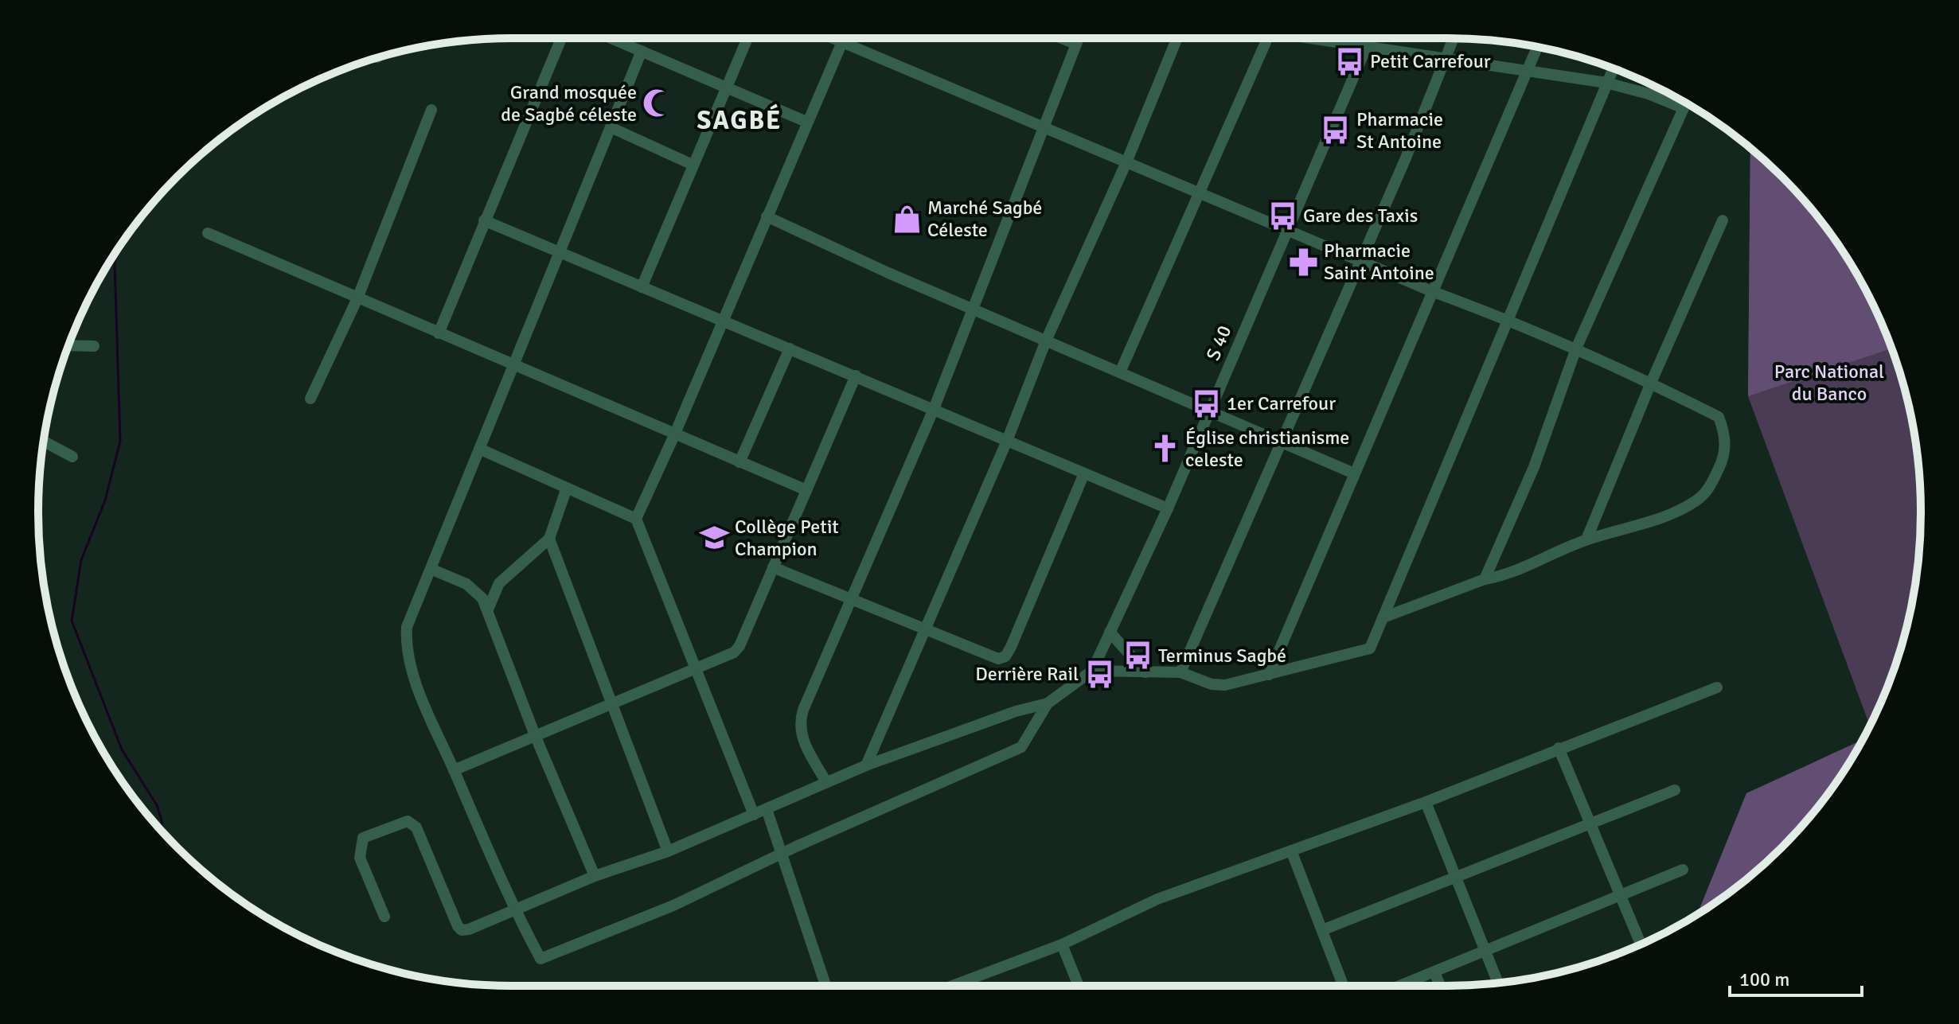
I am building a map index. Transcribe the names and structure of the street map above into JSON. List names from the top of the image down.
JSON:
{
  "streets": {
    "street": ["S 40"]
  },
  "districts": ["SAGBÉ"],
  "parks": ["Parc National du Banco"],
  "places": {
    "bus stop": [
      "Petit Carrefour",
      "Pharmacie St Antoine",
      "Gare des Taxis",
      "1er Carrefour",
      "Terminus Sagbé",
      "Derrière Rail"
    ],
    "mosque": ["Grand mosquée de Sagbé céleste"],
    "shop": ["Marché Sagbé Céleste"],
    "pharmacy": ["Pharmacie Saint Antoine"],
    "church": ["Église christianisme celeste"],
    "school or university": ["Collège Petit Champion"]
  },
  "scale_bar": "100 m"
}
